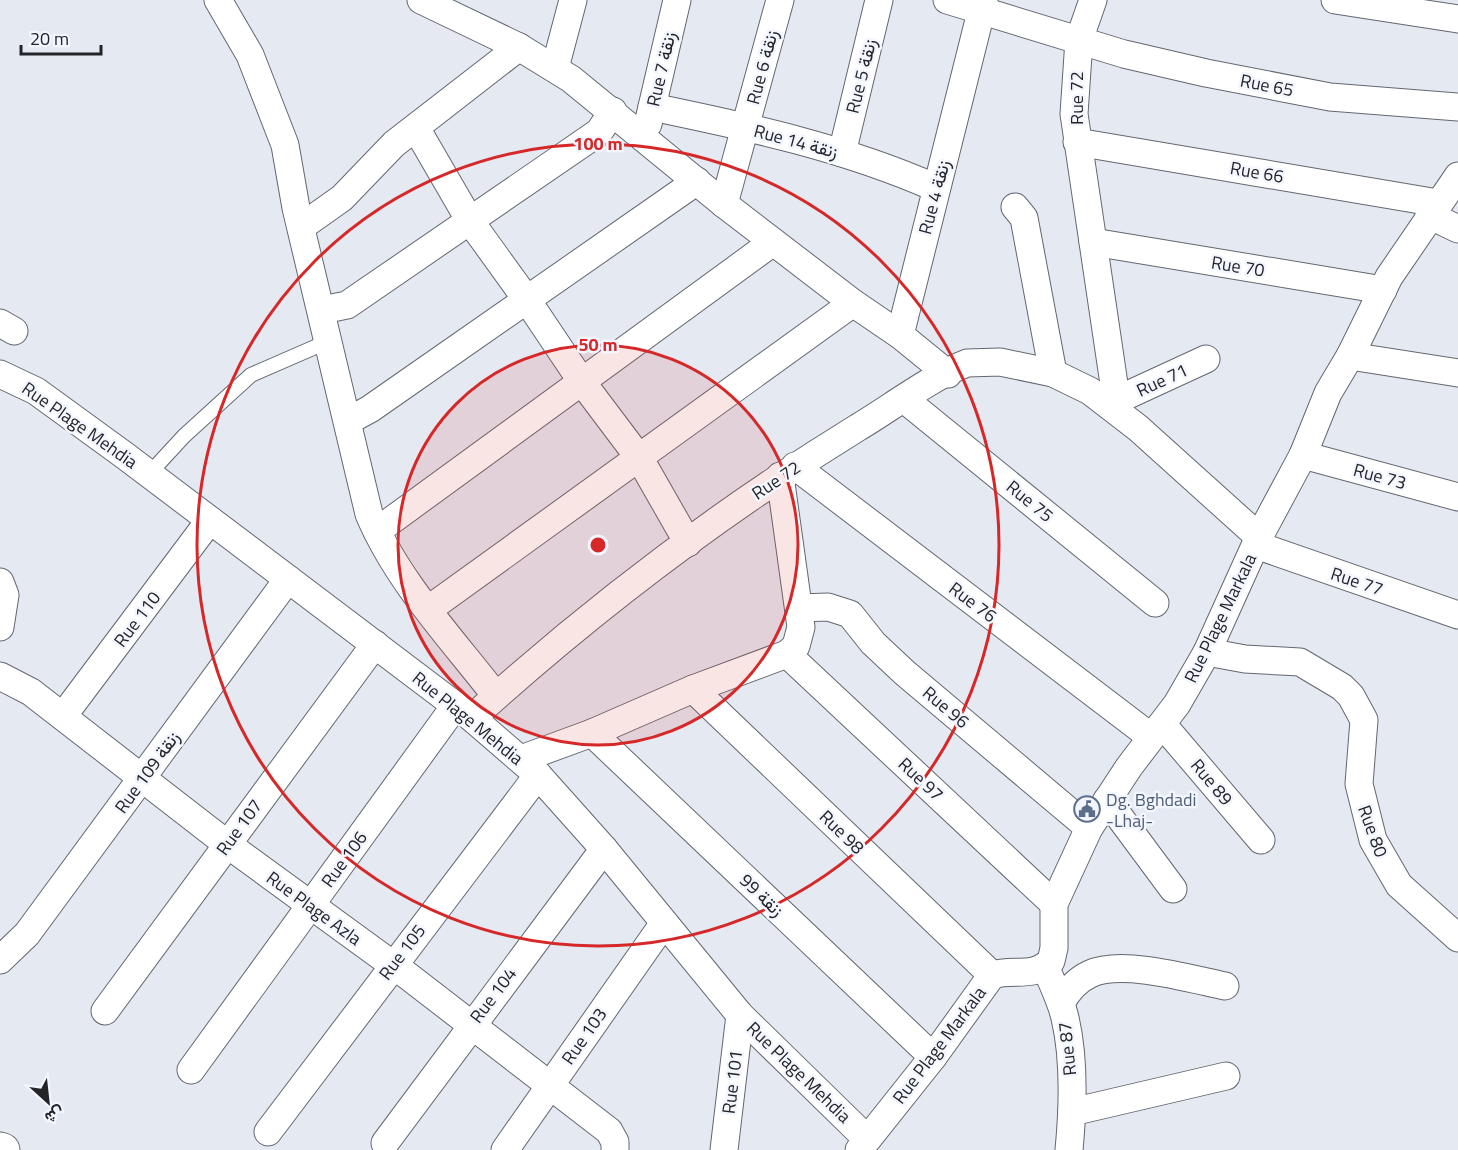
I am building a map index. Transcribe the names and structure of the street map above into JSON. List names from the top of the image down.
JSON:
{
  "streets": {
    "street": [
      "Rue 6 زنقة",
      "Rue 7 زنقة",
      "Rue 5 زنقة",
      "Rue 65",
      "Rue 72",
      "Rue 14 زنقة",
      "Rue 66",
      "Rue 4 زنقة",
      "Rue 70",
      "Rue 71",
      "Rue Plage Mehdia",
      "Rue 73",
      "Rue 75",
      "Rue 77",
      "Rue 76",
      "Rue Plage Markala",
      "Rue 110",
      "Rue 96",
      "Rue 109 زنقة",
      "Rue 97",
      "Rue 89",
      "Rue 107",
      "Rue 80",
      "Rue 98",
      "Rue 106",
      "زنقة 99",
      "Rue Plage Azla",
      "Rue 105",
      "Rue 104",
      "Rue 103",
      "Rue 87",
      "Rue 101"
    ]
  },
  "crossings": [
    ["Rue 6 زنقة", "Rue 14 زنقة"],
    ["Rue 7 زنقة", "Rue 14 زنقة"],
    ["Rue 5 زنقة", "Rue 14 زنقة"],
    ["Rue 65", "Rue 72"],
    ["Rue 65", "Rue 4 زنقة"],
    ["Rue 72", "Rue 66"],
    ["Rue 72", "Rue 70"],
    ["Rue 72", "Rue 71"],
    ["Rue 72", "Rue Plage Mehdia"],
    ["Rue 72", "Rue 75"],
    ["Rue 72", "Rue 77"],
    ["Rue 72", "Rue 76"],
    ["Rue 72", "Rue Plage Markala"],
    ["Rue 72", "Rue 106"],
    ["Rue 14 زنقة", "Rue 4 زنقة"],
    ["Rue 66", "Rue Plage Markala"],
    ["Rue 70", "Rue Plage Markala"],
    ["Rue Plage Mehdia", "Rue Plage Markala"],
    ["Rue Plage Mehdia", "Rue 110"],
    ["Rue Plage Mehdia", "Rue 109 زنقة"],
    ["Rue Plage Mehdia", "Rue 107"],
    ["Rue Plage Mehdia", "Rue 106"],
    ["Rue Plage Mehdia", "Rue 105"],
    ["Rue Plage Mehdia", "Rue 104"],
    ["Rue Plage Mehdia", "Rue 103"],
    ["Rue Plage Mehdia", "Rue 101"],
    ["Rue 73", "Rue Plage Markala"],
    ["Rue 77", "Rue Plage Markala"],
    ["Rue 76", "Rue Plage Markala"],
    ["Rue 76", "Rue 89"],
    ["Rue Plage Markala", "Rue 96"],
    ["Rue Plage Markala", "Rue 97"],
    ["Rue Plage Markala", "Rue 89"],
    ["Rue Plage Markala", "Rue 80"],
    ["Rue Plage Markala", "Rue 98"],
    ["Rue Plage Markala", "زنقة 99"],
    ["Rue Plage Markala", "Rue 87"],
    ["Rue 110", "Rue Plage Azla"],
    ["Rue 109 زنقة", "Rue Plage Azla"],
    ["Rue 107", "Rue Plage Azla"],
    ["Rue 106", "Rue Plage Azla"],
    ["Rue Plage Azla", "Rue 105"],
    ["Rue Plage Azla", "Rue 104"],
    ["Rue Plage Azla", "Rue 103"]
  ],
  "places": {
    "public building": ["Dg. Bghdadi -Lhaj-"]
  },
  "scale_bar": "20 m",
  "north": "bottom right",
  "rings": ["100 m", "50 m"]
}
